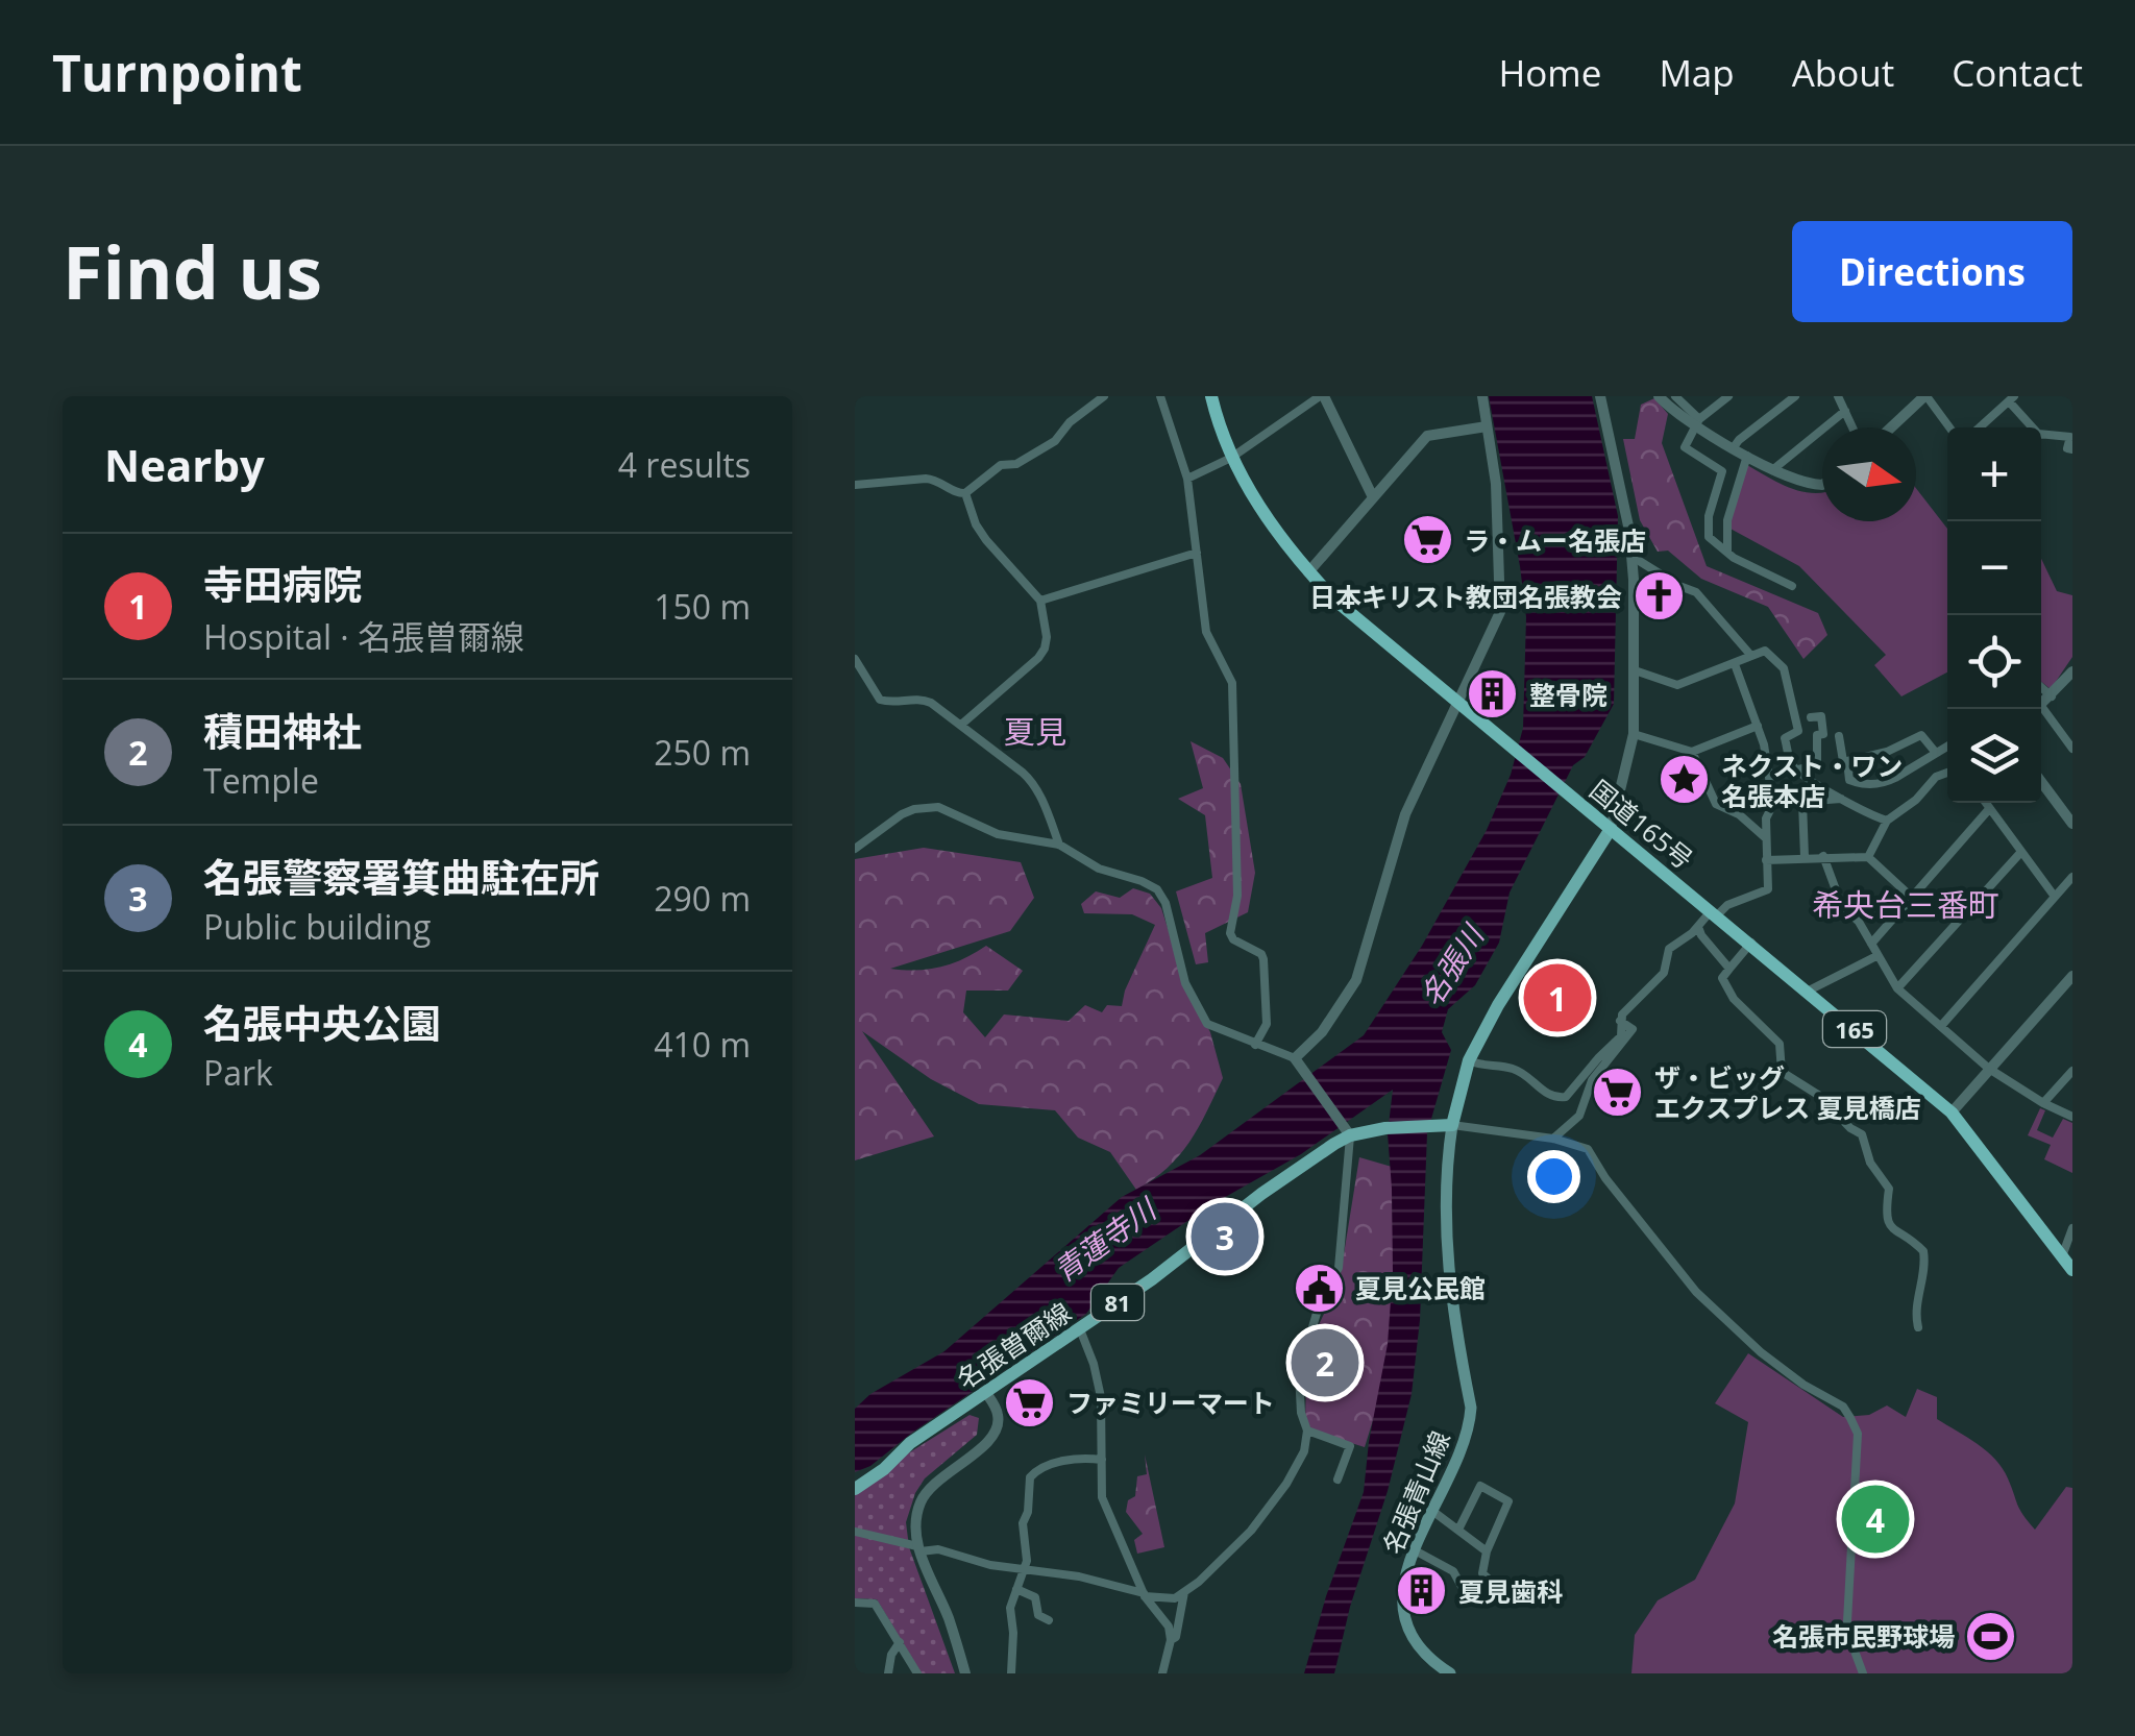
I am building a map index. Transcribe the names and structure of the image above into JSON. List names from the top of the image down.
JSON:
{
  "streets": {
    "highway": ["国道165号", "165"],
    "main road": ["81", "名張曽爾線", "名張青山線"]
  },
  "crossings": [
    ["名張曽爾線", "名張青山線"]
  ],
  "districts": ["夏見", "希央台三番町"],
  "water": ["名張川", "青蓮寺川"],
  "places": {
    "supermarket": ["ラ・ムー名張店", "ザ・ビッグ エクスプレス 夏見橋店", "ファミリーマート"],
    "church": ["日本キリスト教団名張教会"],
    "building": ["整骨院", "夏見歯科"],
    "place": ["ネクスト・ワン 名張本店"],
    "public building": ["夏見公民館"],
    "sports": ["名張市民野球場"]
  },
  "north": "right",
  "page": {
    "header": "Turnpoint",
    "nav": [
      "Home",
      "Map",
      "About",
      "Contact"
    ],
    "title": "Find us",
    "buttons": "Directions",
    "heading": ["Nearby", "4 results"],
    "map_buttons": ["+", "−"],
    "list": [
      {
        "mark": "1",
        "name": "寺田病院",
        "note": "Hospital · 名張曽爾線",
        "value": "150 m"
      },
      {
        "mark": "2",
        "name": "積田神社",
        "note": "Temple",
        "value": "250 m"
      },
      {
        "mark": "3",
        "name": "名張警察署箕曲駐在所",
        "note": "Public building",
        "value": "290 m"
      },
      {
        "mark": "4",
        "name": "名張中央公園",
        "note": "Park",
        "value": "410 m"
      }
    ],
    "pins": [
      "1",
      "3",
      "2",
      "4"
    ]
  }
}
